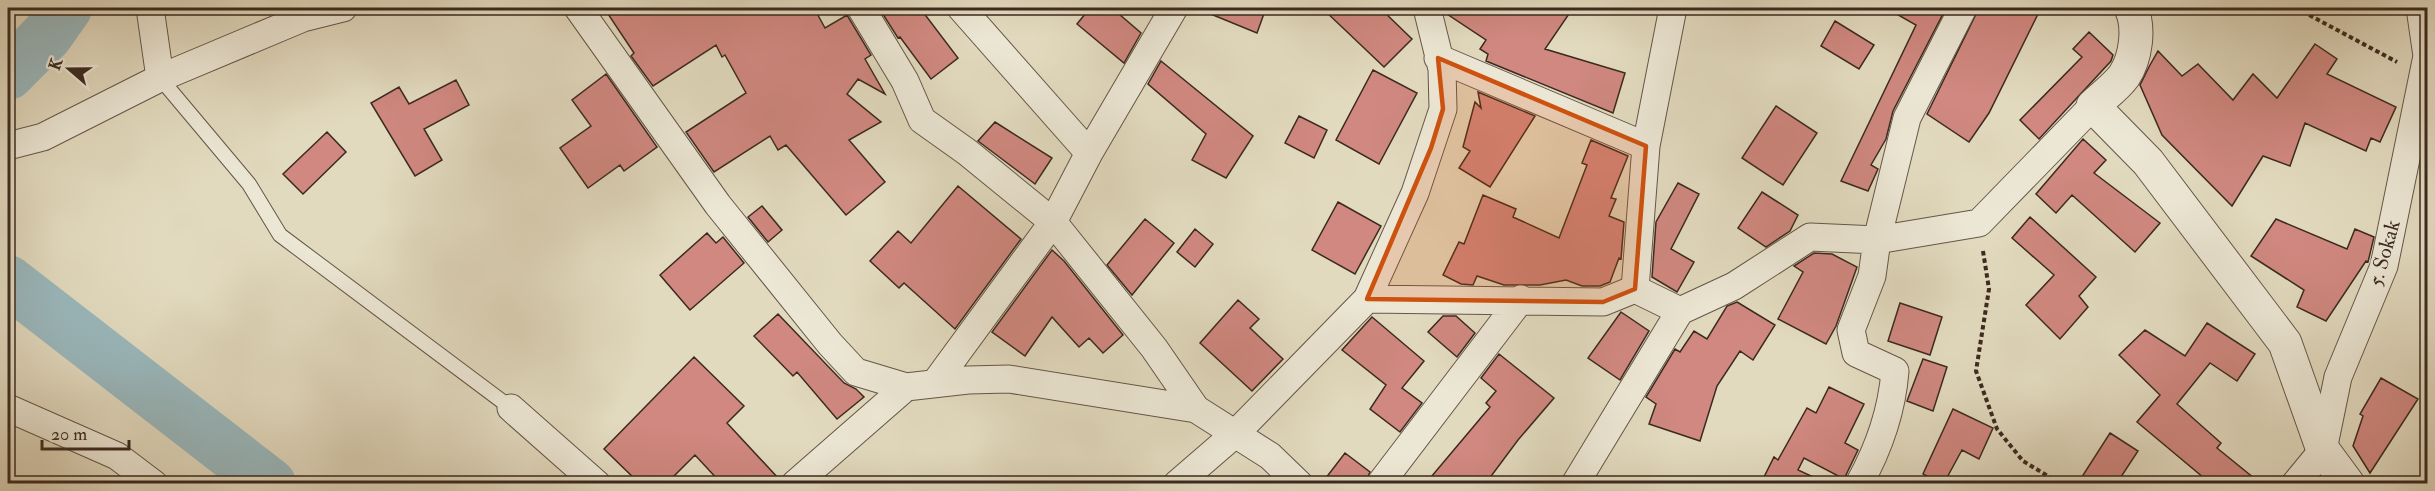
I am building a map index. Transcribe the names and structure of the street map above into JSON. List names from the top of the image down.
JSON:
{
  "streets": {
    "street": ["5. Sokak"]
  },
  "scale_bar": "20 m",
  "north": "left"
}
